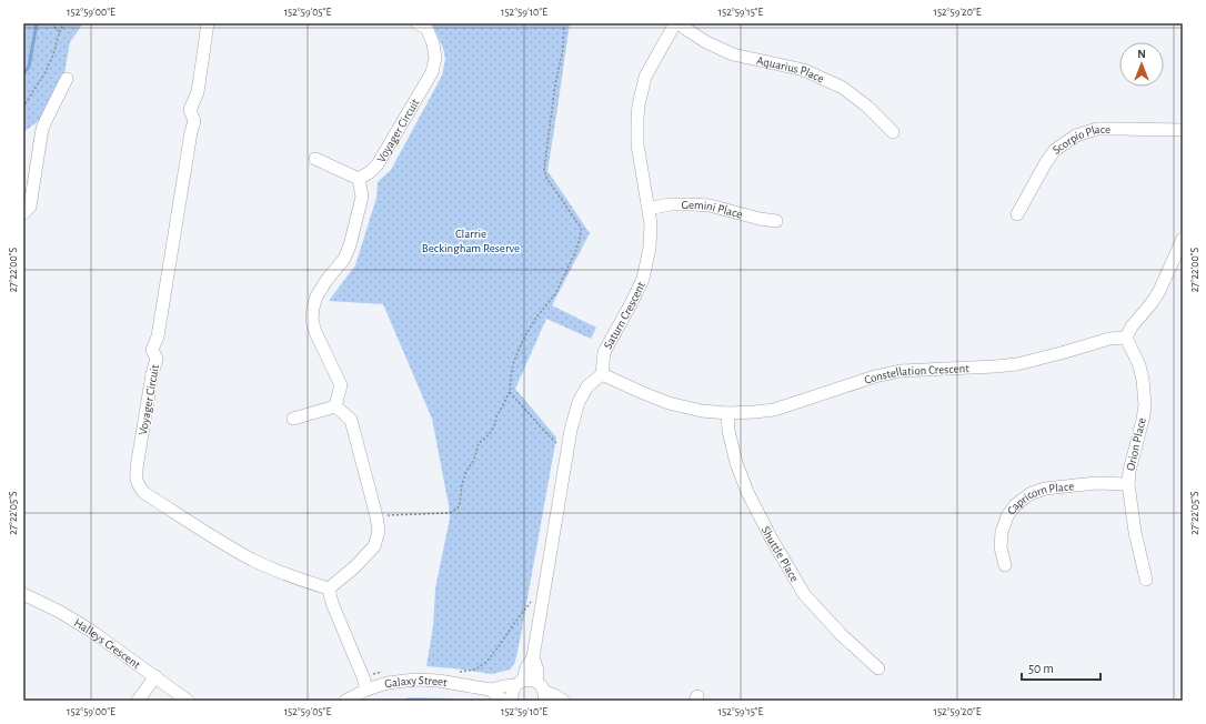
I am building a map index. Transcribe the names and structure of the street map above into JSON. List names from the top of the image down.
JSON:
{
  "streets": {
    "street": [
      "Aquarius Place",
      "Voyager Circuit",
      "Scorpio Place",
      "Gemini Place",
      "Saturn Crescent",
      "Constellation Crescent",
      "Orion Place",
      "Capricorn Place",
      "Shuttle Place",
      "Halleys Crescent",
      "Galaxy Street"
    ]
  },
  "crossings": [
    ["Aquarius Place", "Saturn Crescent"],
    ["Gemini Place", "Saturn Crescent"],
    ["Saturn Crescent", "Constellation Crescent"],
    ["Constellation Crescent", "Orion Place"],
    ["Constellation Crescent", "Shuttle Place"],
    ["Orion Place", "Capricorn Place"]
  ],
  "parks": ["Clarrie Beckingham Reserve"],
  "scale_bar": "50 m",
  "north": "top",
  "coordinates": [
    "152°59'00\"E",
    "152°59'05\"E",
    "152°59'10\"E",
    "152°59'15\"E",
    "152°59'20\"E",
    "27°22'00\"S",
    "27°22'05\"S"
  ]
}
